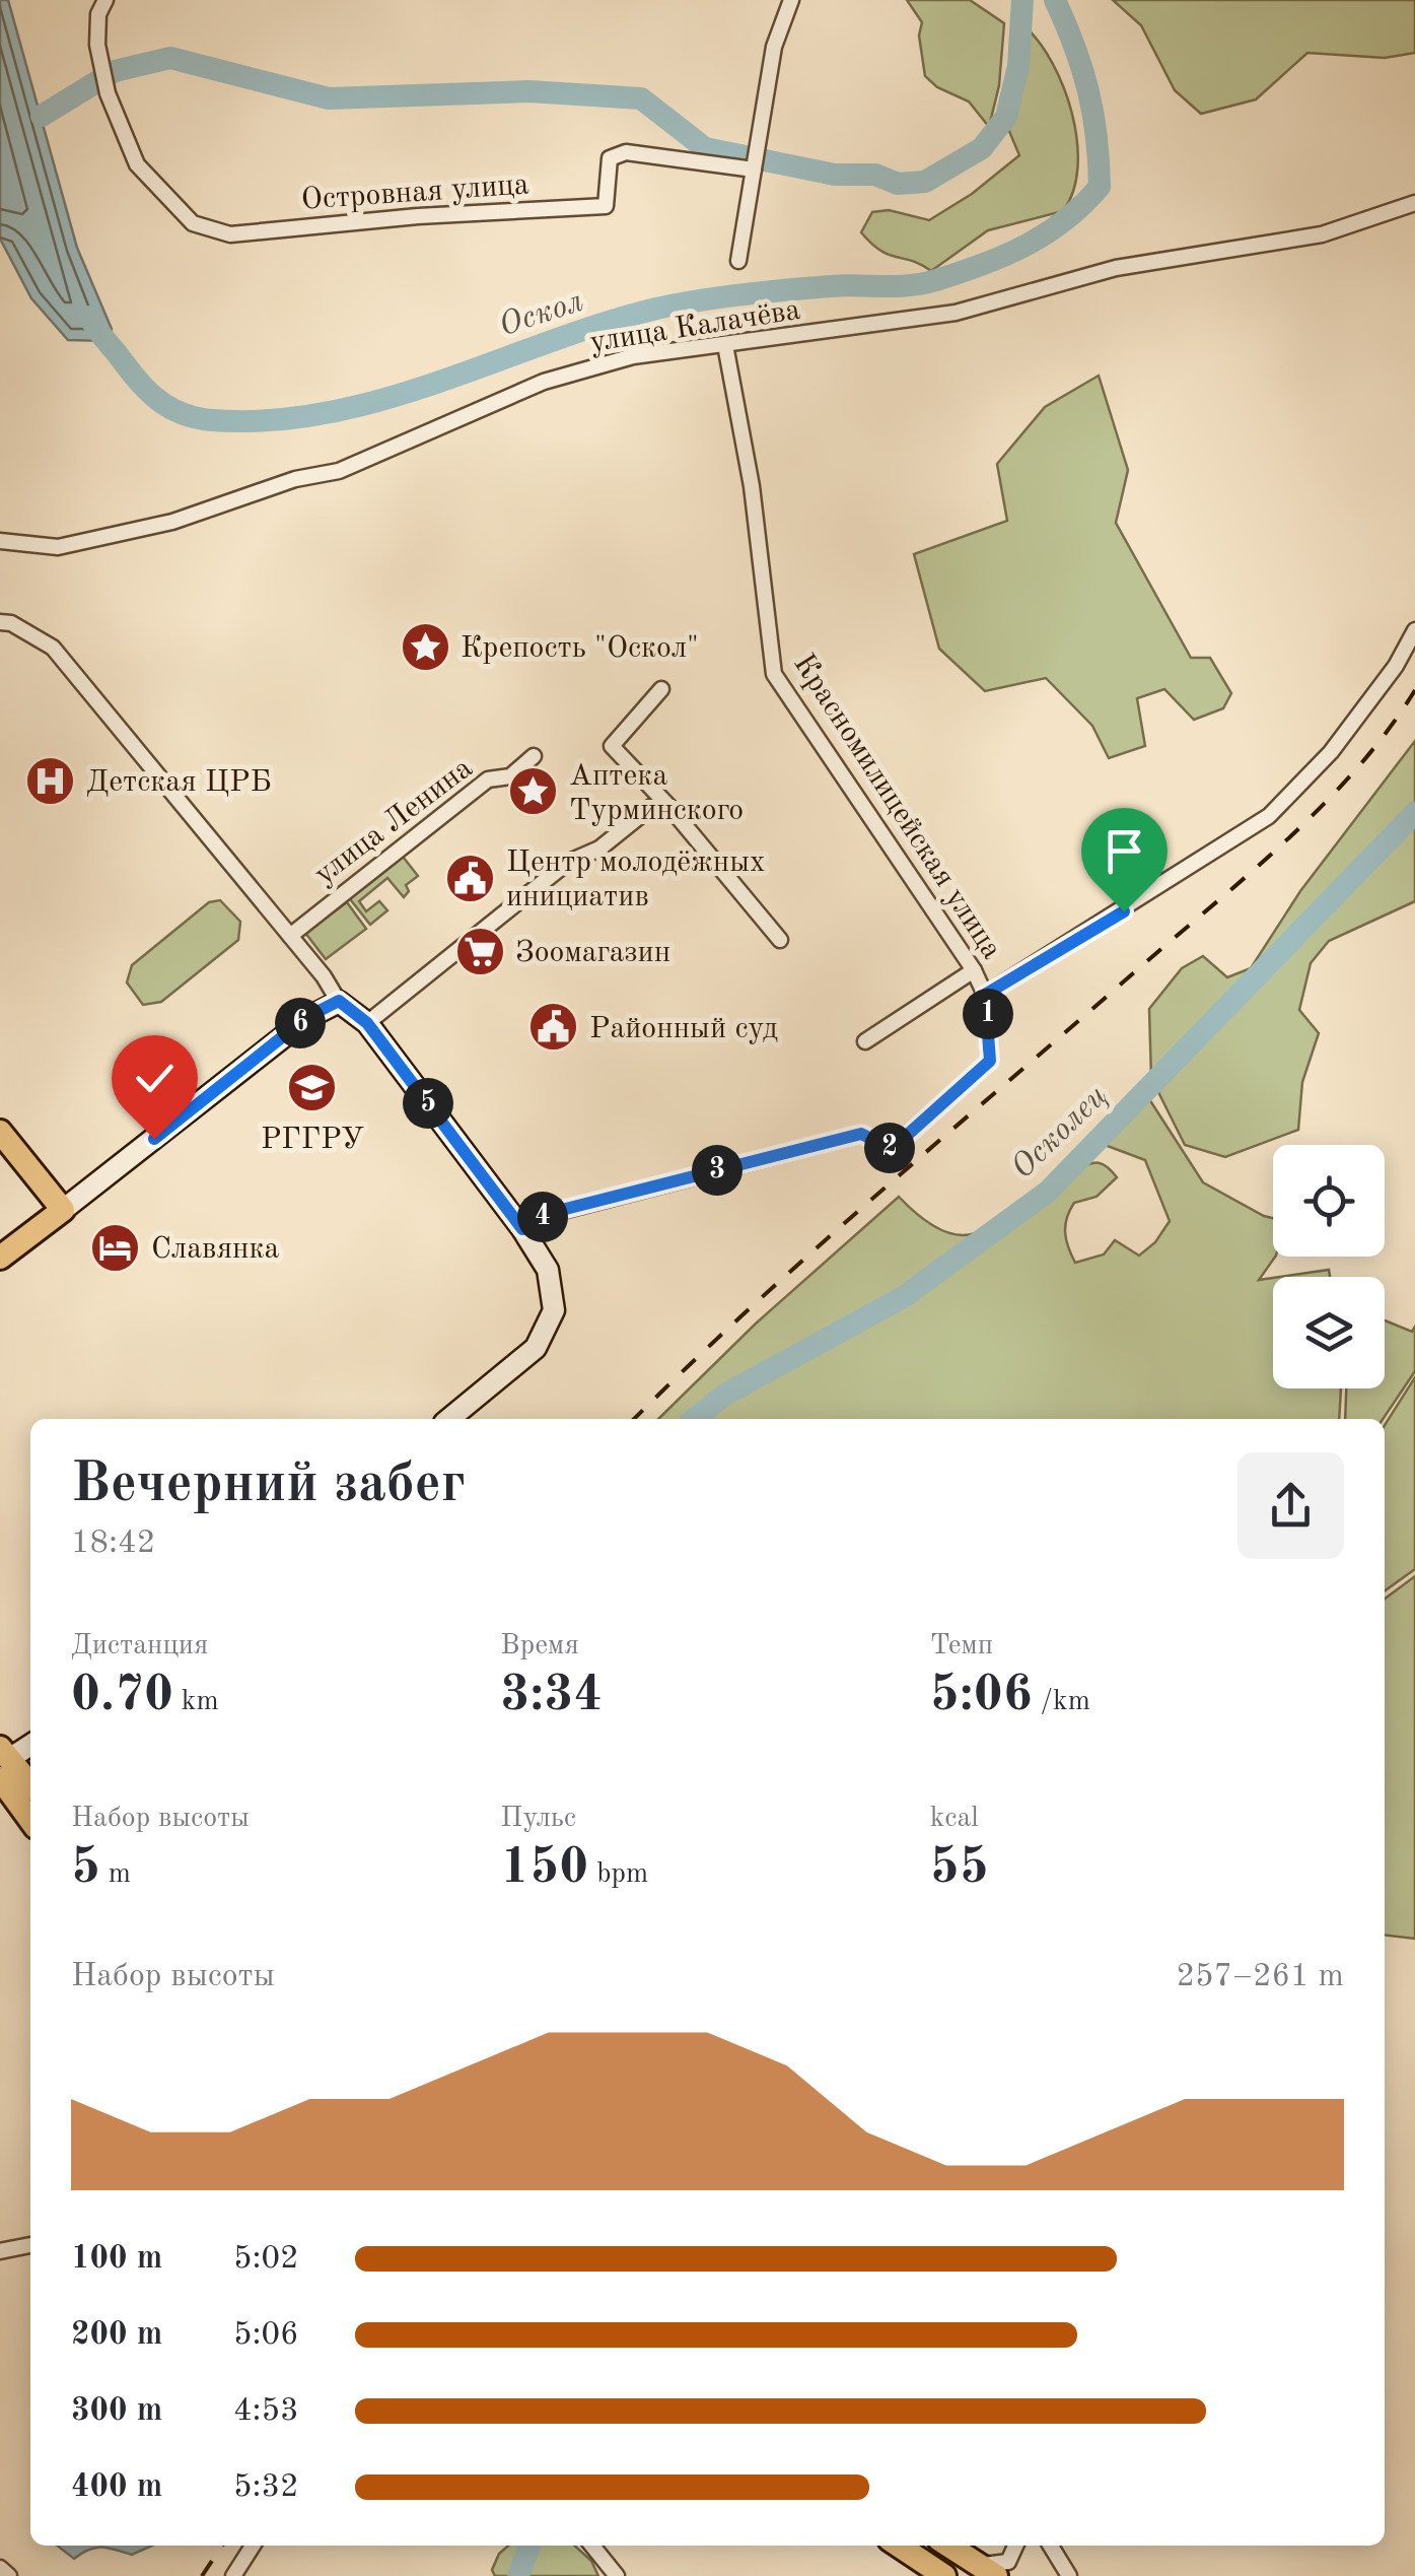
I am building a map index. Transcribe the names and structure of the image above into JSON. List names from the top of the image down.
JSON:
{
  "streets": {
    "street": [
      "Островная улица",
      "улица Калачёва",
      "Красномилицейская улица",
      "улица Ленина"
    ]
  },
  "crossings": [
    ["улица Калачёва", "Красномилицейская улица"]
  ],
  "water": ["Оскол", "Осколец"],
  "places": {
    "place": ["Крепость \"Оскол\"", "Аптека Турминского"],
    "hospital": ["Детская ЦРБ"],
    "public building": ["Центр молодёжных инициатив", "Районный суд"],
    "supermarket": ["Зоомагазин"],
    "school or university": ["РГГРУ"],
    "hotel": ["Славянка"]
  },
  "page": {
    "pins": [
      "1",
      "6",
      "5",
      "2",
      "3",
      "4"
    ],
    "heading": ["Вечерний забег", "18:42"],
    "stats": [
      ["Дистанция", "0.70 km"],
      ["Время", "3:34"],
      ["Темп", "5:06 /km"],
      ["Набор высоты", "5 m"],
      ["Пульс", "150 bpm"],
      ["kcal", "55"]
    ],
    "chart": ["Набор высоты", "257–261 m"],
    "list": [
      {
        "name": "100 m",
        "note": "5:02"
      },
      {
        "name": "200 m",
        "note": "5:06"
      },
      {
        "name": "300 m",
        "note": "4:53"
      },
      {
        "name": "400 m",
        "note": "5:32"
      }
    ]
  }
}
